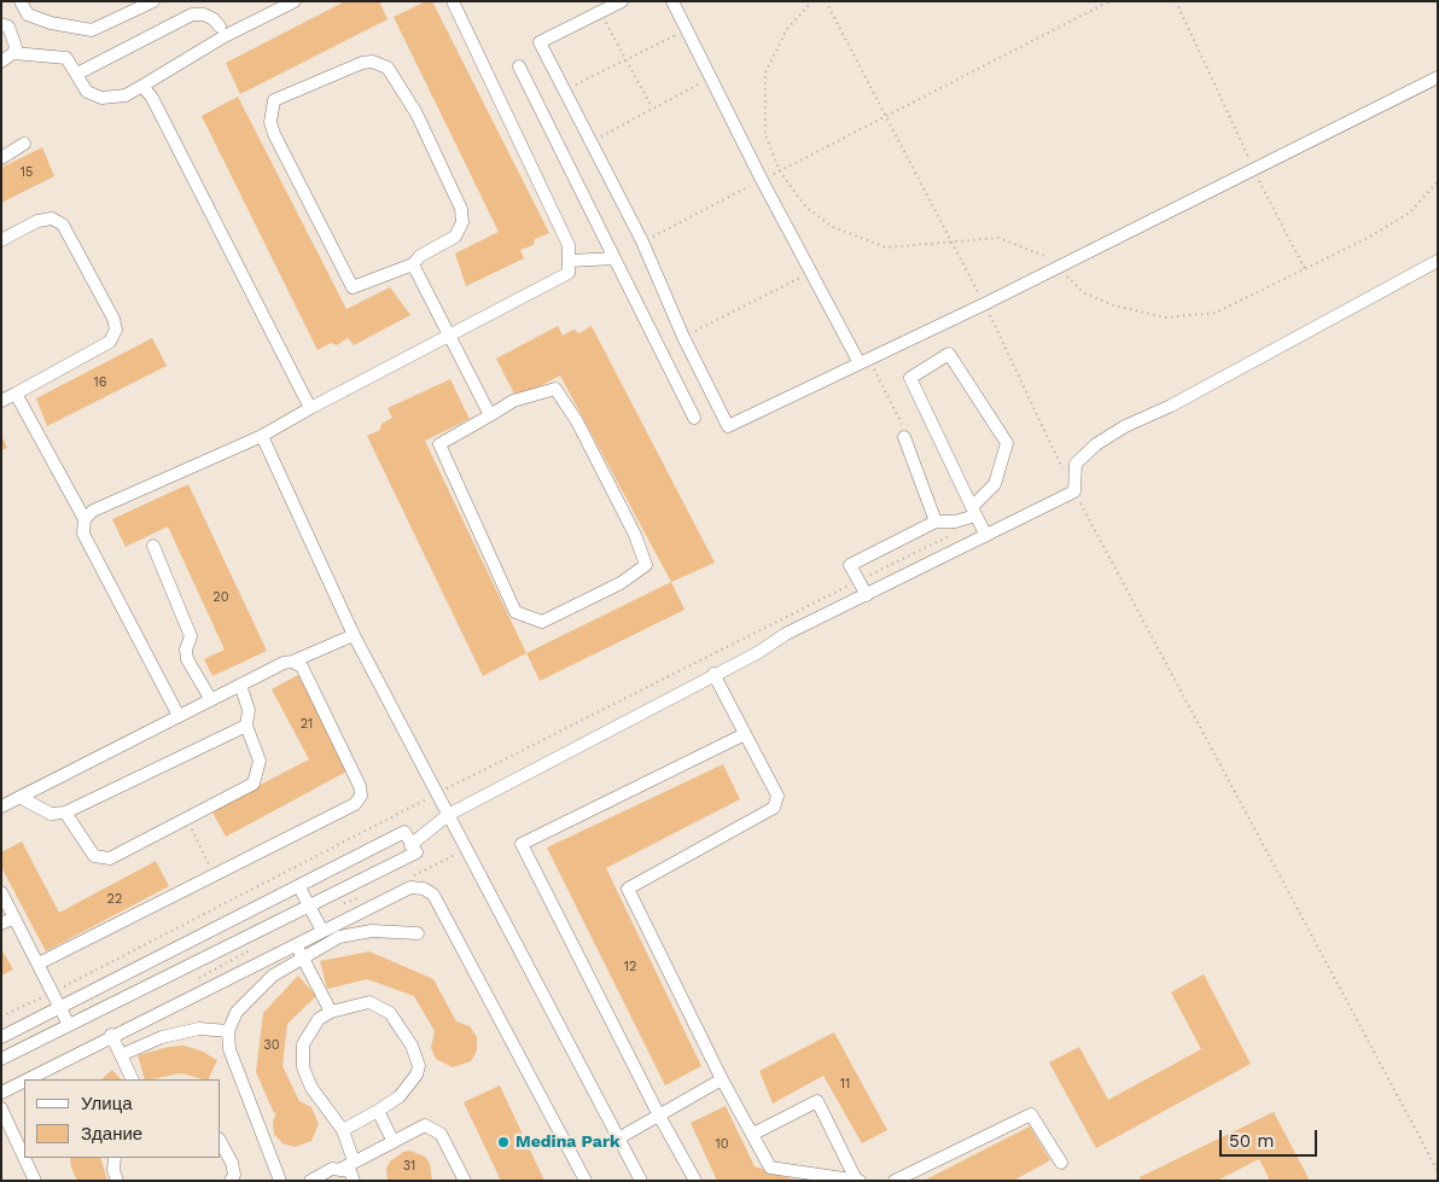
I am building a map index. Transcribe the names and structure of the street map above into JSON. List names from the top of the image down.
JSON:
{
  "places": ["Medina Park"],
  "house_numbers": [
    "15",
    "16",
    "20",
    "21",
    "22",
    "12",
    "30",
    "11",
    "10",
    "31"
  ],
  "legend": ["Улица", "Здание"],
  "scale_bar": "50 m"
}
